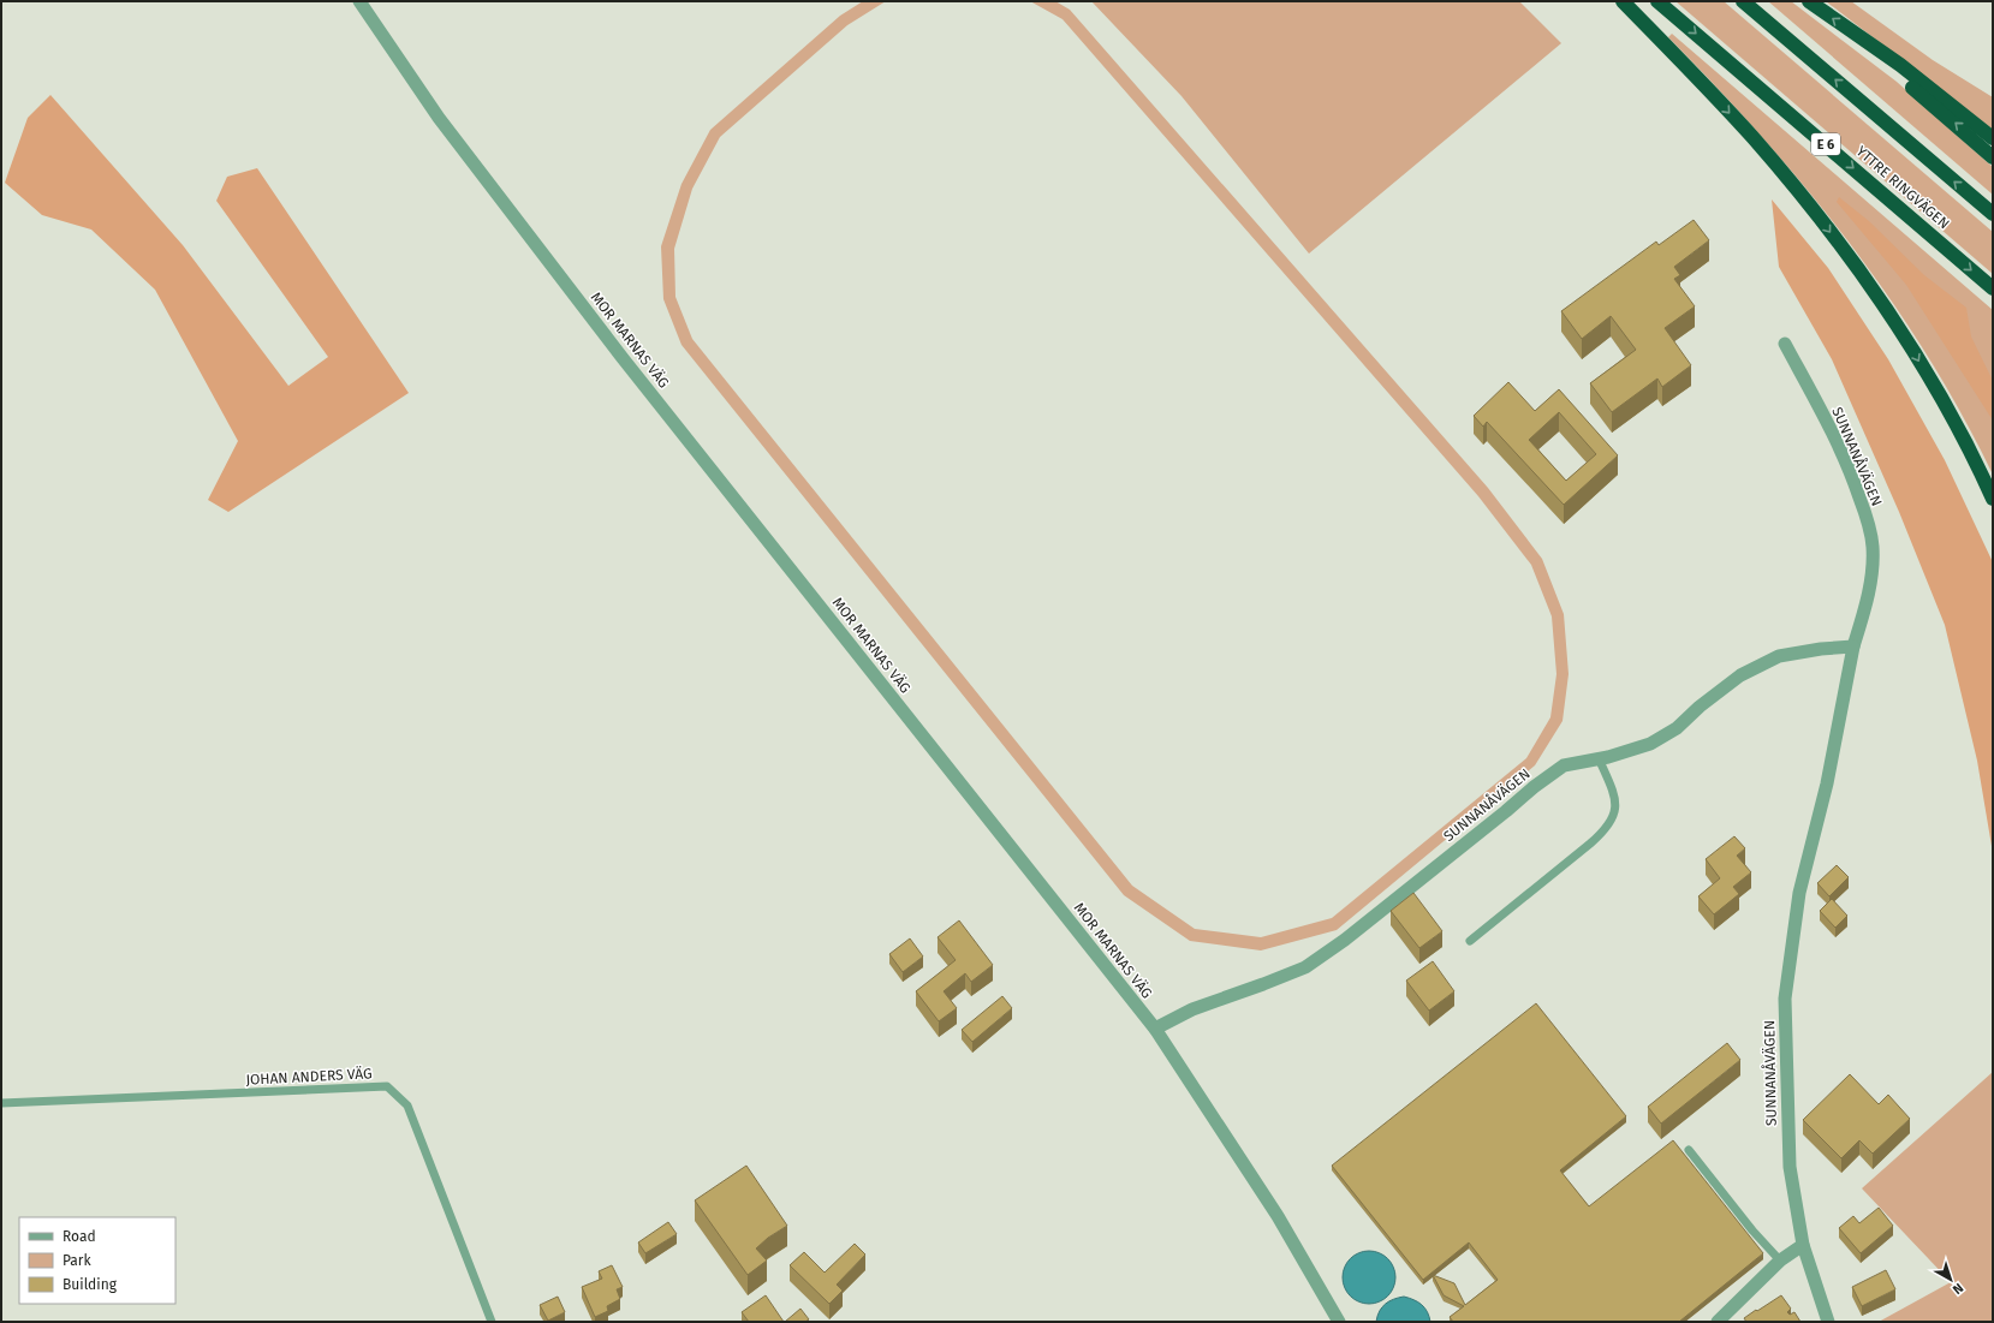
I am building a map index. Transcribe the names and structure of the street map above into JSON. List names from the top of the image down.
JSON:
{
  "streets": {
    "highway": ["E 6", "YTTRE RINGVÄGEN"],
    "street": ["MOR MARNAS VÄG", "SUNNANÅVÄGEN"],
    "lane": ["JOHAN ANDERS VÄG"]
  },
  "crossings": [
    ["MOR MARNAS VÄG", "SUNNANÅVÄGEN"]
  ],
  "legend": ["Road", "Park", "Building"],
  "north": "bottom right"
}
